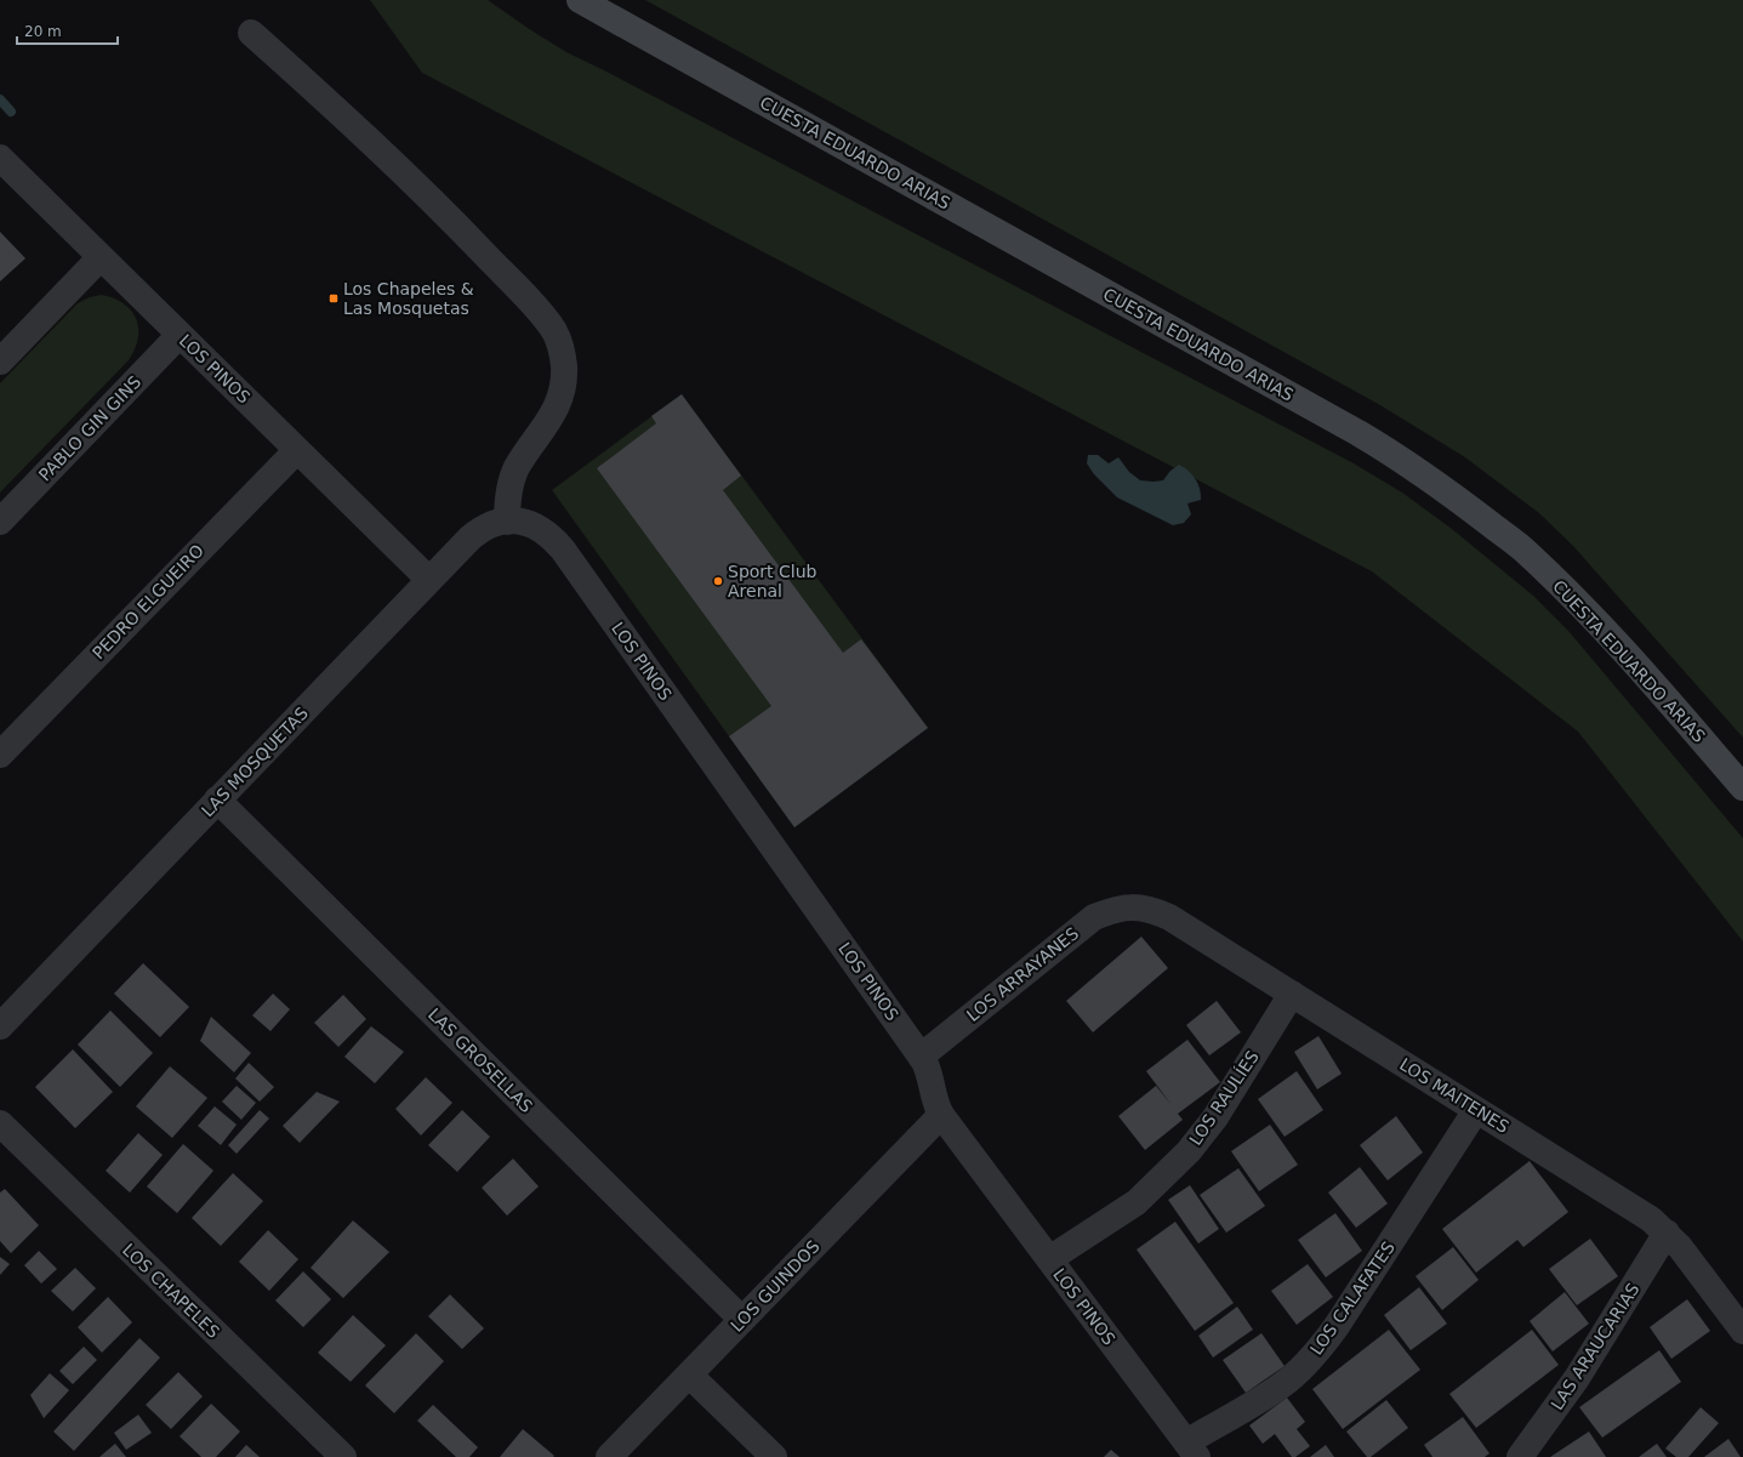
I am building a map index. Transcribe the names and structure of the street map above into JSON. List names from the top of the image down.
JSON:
{
  "streets": {
    "street": [
      "CUESTA EDUARDO ARIAS",
      "LOS PINOS",
      "PABLO GIN GINS",
      "PEDRO ELGUEIRO",
      "LAS MOSQUETAS",
      "LOS ARRAYANES",
      "LAS GROSELLAS",
      "LOS MAITENES",
      "LOS RAULÍES",
      "LOS GUINDOS",
      "LOS CHAPELES",
      "LOS CALAFATES",
      "LAS ARAUCARIAS"
    ]
  },
  "crossings": [
    ["LOS PINOS", "PABLO GIN GINS"],
    ["LOS PINOS", "PEDRO ELGUEIRO"],
    ["LOS PINOS", "LAS MOSQUETAS"],
    ["LOS PINOS", "LOS ARRAYANES"],
    ["LOS PINOS", "LOS RAULÍES"],
    ["LOS PINOS", "LOS GUINDOS"],
    ["LOS PINOS", "LOS CALAFATES"],
    ["LAS MOSQUETAS", "LAS GROSELLAS"],
    ["LOS ARRAYANES", "LOS MAITENES"],
    ["LAS GROSELLAS", "LOS GUINDOS"],
    ["LOS MAITENES", "LOS RAULÍES"],
    ["LOS MAITENES", "LOS CALAFATES"],
    ["LOS MAITENES", "LAS ARAUCARIAS"]
  ],
  "places": {
    "transit": ["Los Chapeles & Las Mosquetas"],
    "other": ["Sport Club Arenal"]
  },
  "scale_bar": "20 m"
}
